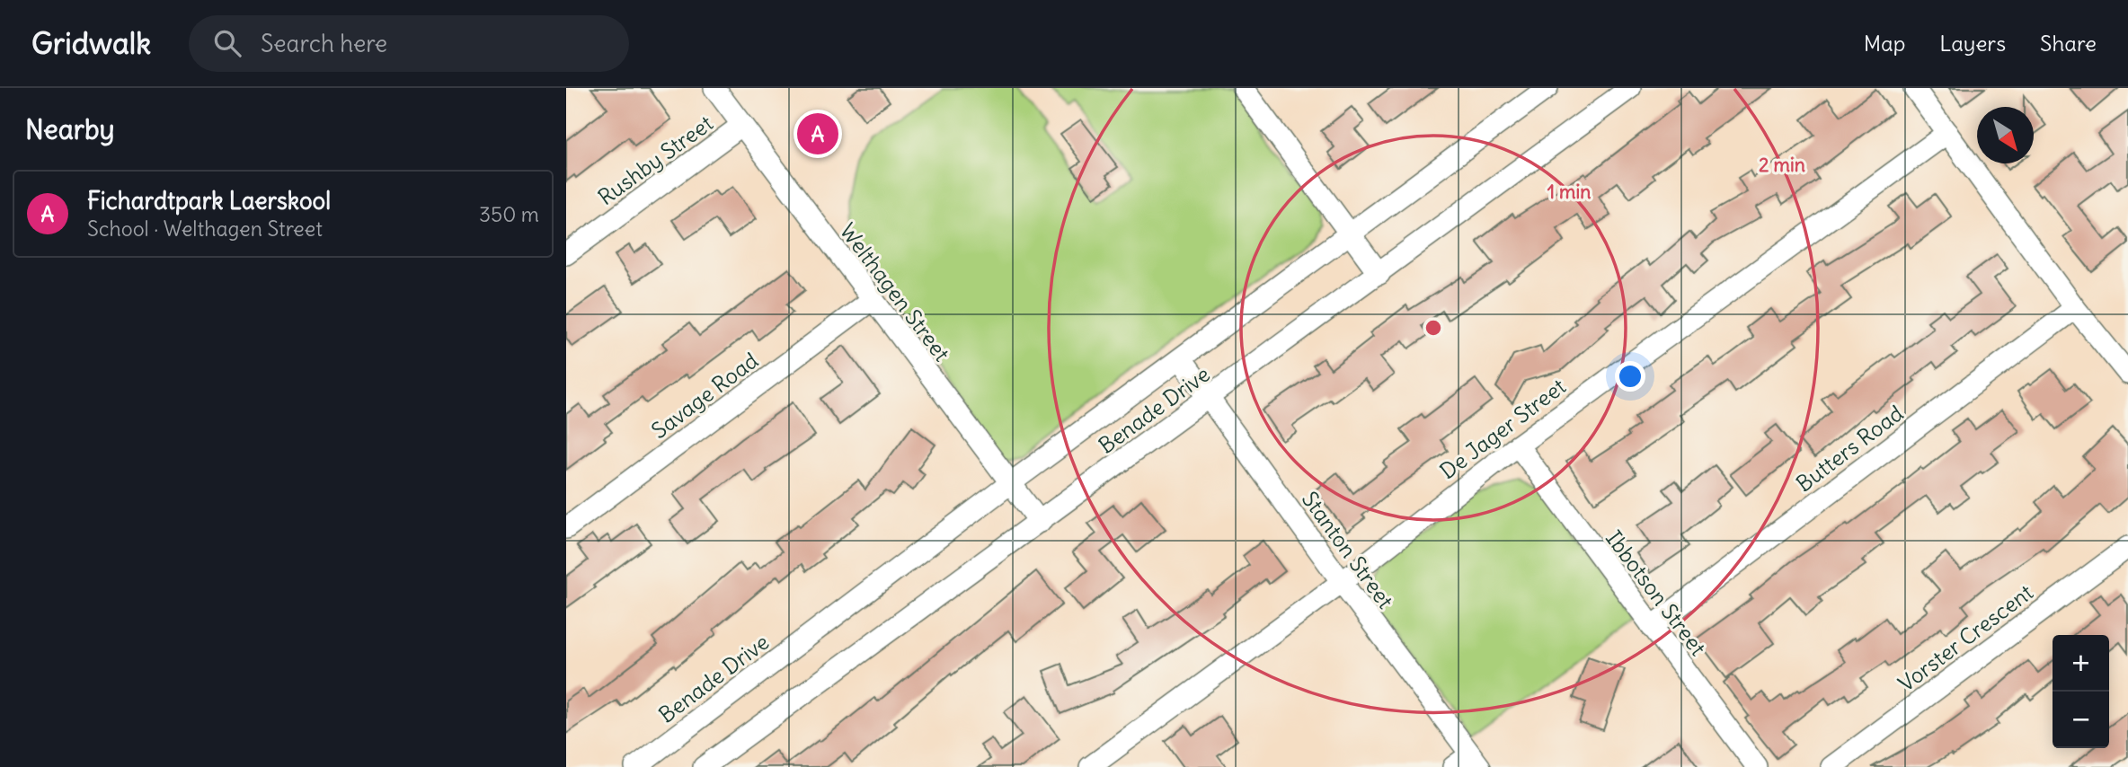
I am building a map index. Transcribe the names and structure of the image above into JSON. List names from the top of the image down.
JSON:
{
  "streets": {
    "street": [
      "Rushby Street",
      "Welthagen Street",
      "Savage Road",
      "Benade Drive",
      "De Jager Street",
      "Butters Road",
      "Stanton Street",
      "Ibbotson Street",
      "Vorster Crescent"
    ]
  },
  "crossings": [
    ["Rushby Street", "Welthagen Street"],
    ["Welthagen Street", "Savage Road"],
    ["Welthagen Street", "Benade Drive"],
    ["Benade Drive", "Stanton Street"],
    ["De Jager Street", "Stanton Street"],
    ["De Jager Street", "Ibbotson Street"],
    ["Butters Road", "Ibbotson Street"]
  ],
  "north": "bottom right",
  "page": {
    "header": "Gridwalk",
    "search": "Search here",
    "nav": ["Map", "Layers", "Share"],
    "heading": "Nearby",
    "pins": "A",
    "list": [
      {
        "mark": "A",
        "name": "Fichardtpark Laerskool",
        "note": "School · Welthagen Street",
        "value": "350 m"
      }
    ],
    "map_buttons": ["+", "−"]
  },
  "rings": ["2 min", "1 min"]
}
